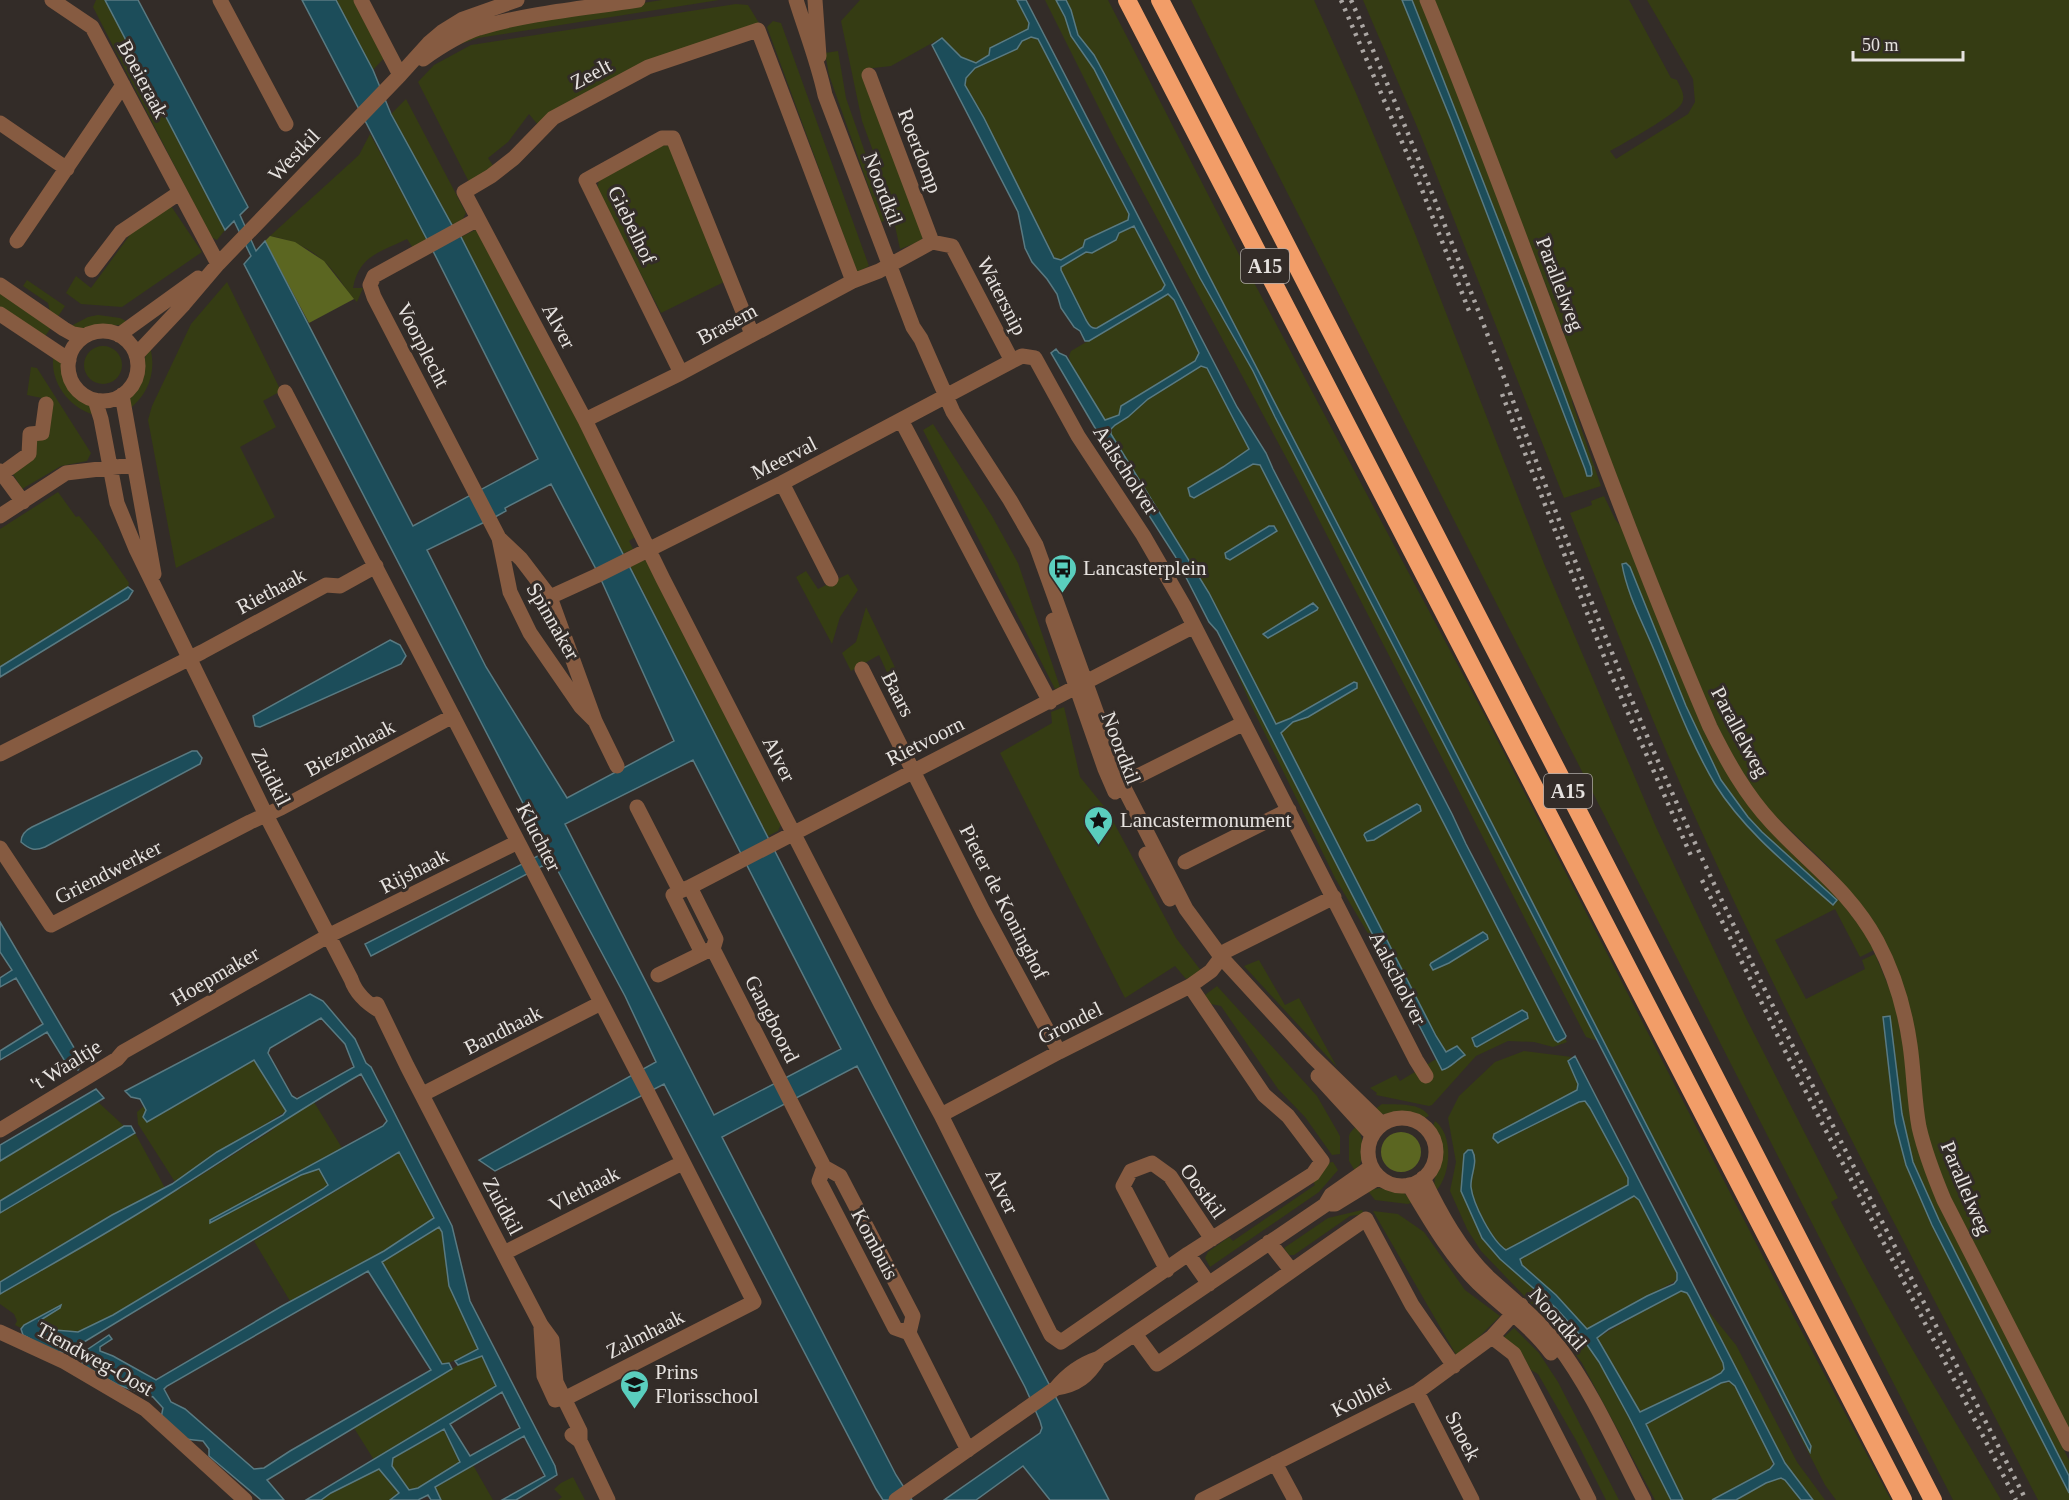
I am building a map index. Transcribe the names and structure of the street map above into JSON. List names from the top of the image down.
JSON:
{
  "streets": {
    "highway": ["A15"],
    "street": [
      "Zeelt",
      "Boeieraak",
      "Roerdomp",
      "Westkil",
      "Noordkil",
      "Giebelhof",
      "Parallelweg",
      "Watersnip",
      "Brasem",
      "Alver",
      "Voorplecht",
      "Meerval",
      "Aalscholver",
      "Riethaak",
      "Spinnaker",
      "Baars",
      "Rietvoorn",
      "Biezenhaak",
      "Zuidkil",
      "Kluchter",
      "Rijshaak",
      "Griendwerker",
      "Pieter de Koninghof",
      "Hoepmaker",
      "Gangboord",
      "Grondel",
      "Bandhaak",
      "'t Waaltje",
      "Vlethaak",
      "Oostkil",
      "Kombuis",
      "Zalmhaak",
      "Tiendweg-Oost",
      "Kolblei",
      "Snoek"
    ]
  },
  "crossings": [
    ["Zeelt", "Brasem"],
    ["Zeelt", "Alver"],
    ["Boeieraak", "Westkil"],
    ["Roerdomp", "Watersnip"],
    ["Westkil", "Zuidkil"],
    ["Noordkil", "Watersnip"],
    ["Noordkil", "Brasem"],
    ["Noordkil", "Meerval"],
    ["Noordkil", "Rietvoorn"],
    ["Noordkil", "Grondel"],
    ["Noordkil", "Kolblei"],
    ["Giebelhof", "Brasem"],
    ["Watersnip", "Meerval"],
    ["Watersnip", "Aalscholver"],
    ["Brasem", "Alver"],
    ["Alver", "Voorplecht"],
    ["Alver", "Meerval"],
    ["Alver", "Spinnaker"],
    ["Alver", "Rietvoorn"],
    ["Alver", "Grondel"],
    ["Alver", "Oostkil"],
    ["Voorplecht", "Spinnaker"],
    ["Meerval", "Spinnaker"],
    ["Riethaak", "Zuidkil"],
    ["Riethaak", "Kluchter"],
    ["Baars", "Rietvoorn"],
    ["Baars", "Pieter de Koninghof"],
    ["Rietvoorn", "Pieter de Koninghof"],
    ["Biezenhaak", "Zuidkil"],
    ["Biezenhaak", "Kluchter"],
    ["Biezenhaak", "Griendwerker"],
    ["Zuidkil", "Rijshaak"],
    ["Zuidkil", "Griendwerker"],
    ["Zuidkil", "Hoepmaker"],
    ["Zuidkil", "Bandhaak"],
    ["Zuidkil", "Vlethaak"],
    ["Zuidkil", "Zalmhaak"],
    ["Kluchter", "Rijshaak"],
    ["Kluchter", "Bandhaak"],
    ["Kluchter", "Vlethaak"],
    ["Kluchter", "Zalmhaak"],
    ["Rijshaak", "Hoepmaker"],
    ["Pieter de Koninghof", "Grondel"],
    ["Hoepmaker", "'t Waaltje"],
    ["Gangboord", "Kombuis"],
    ["Grondel", "Oostkil"],
    ["Kolblei", "Snoek"]
  ],
  "places": {
    "bus stop": ["Lancasterplein"],
    "place": ["Lancastermonument"],
    "school or university": ["Prins Florisschool"]
  },
  "scale_bar": "50 m"
}
